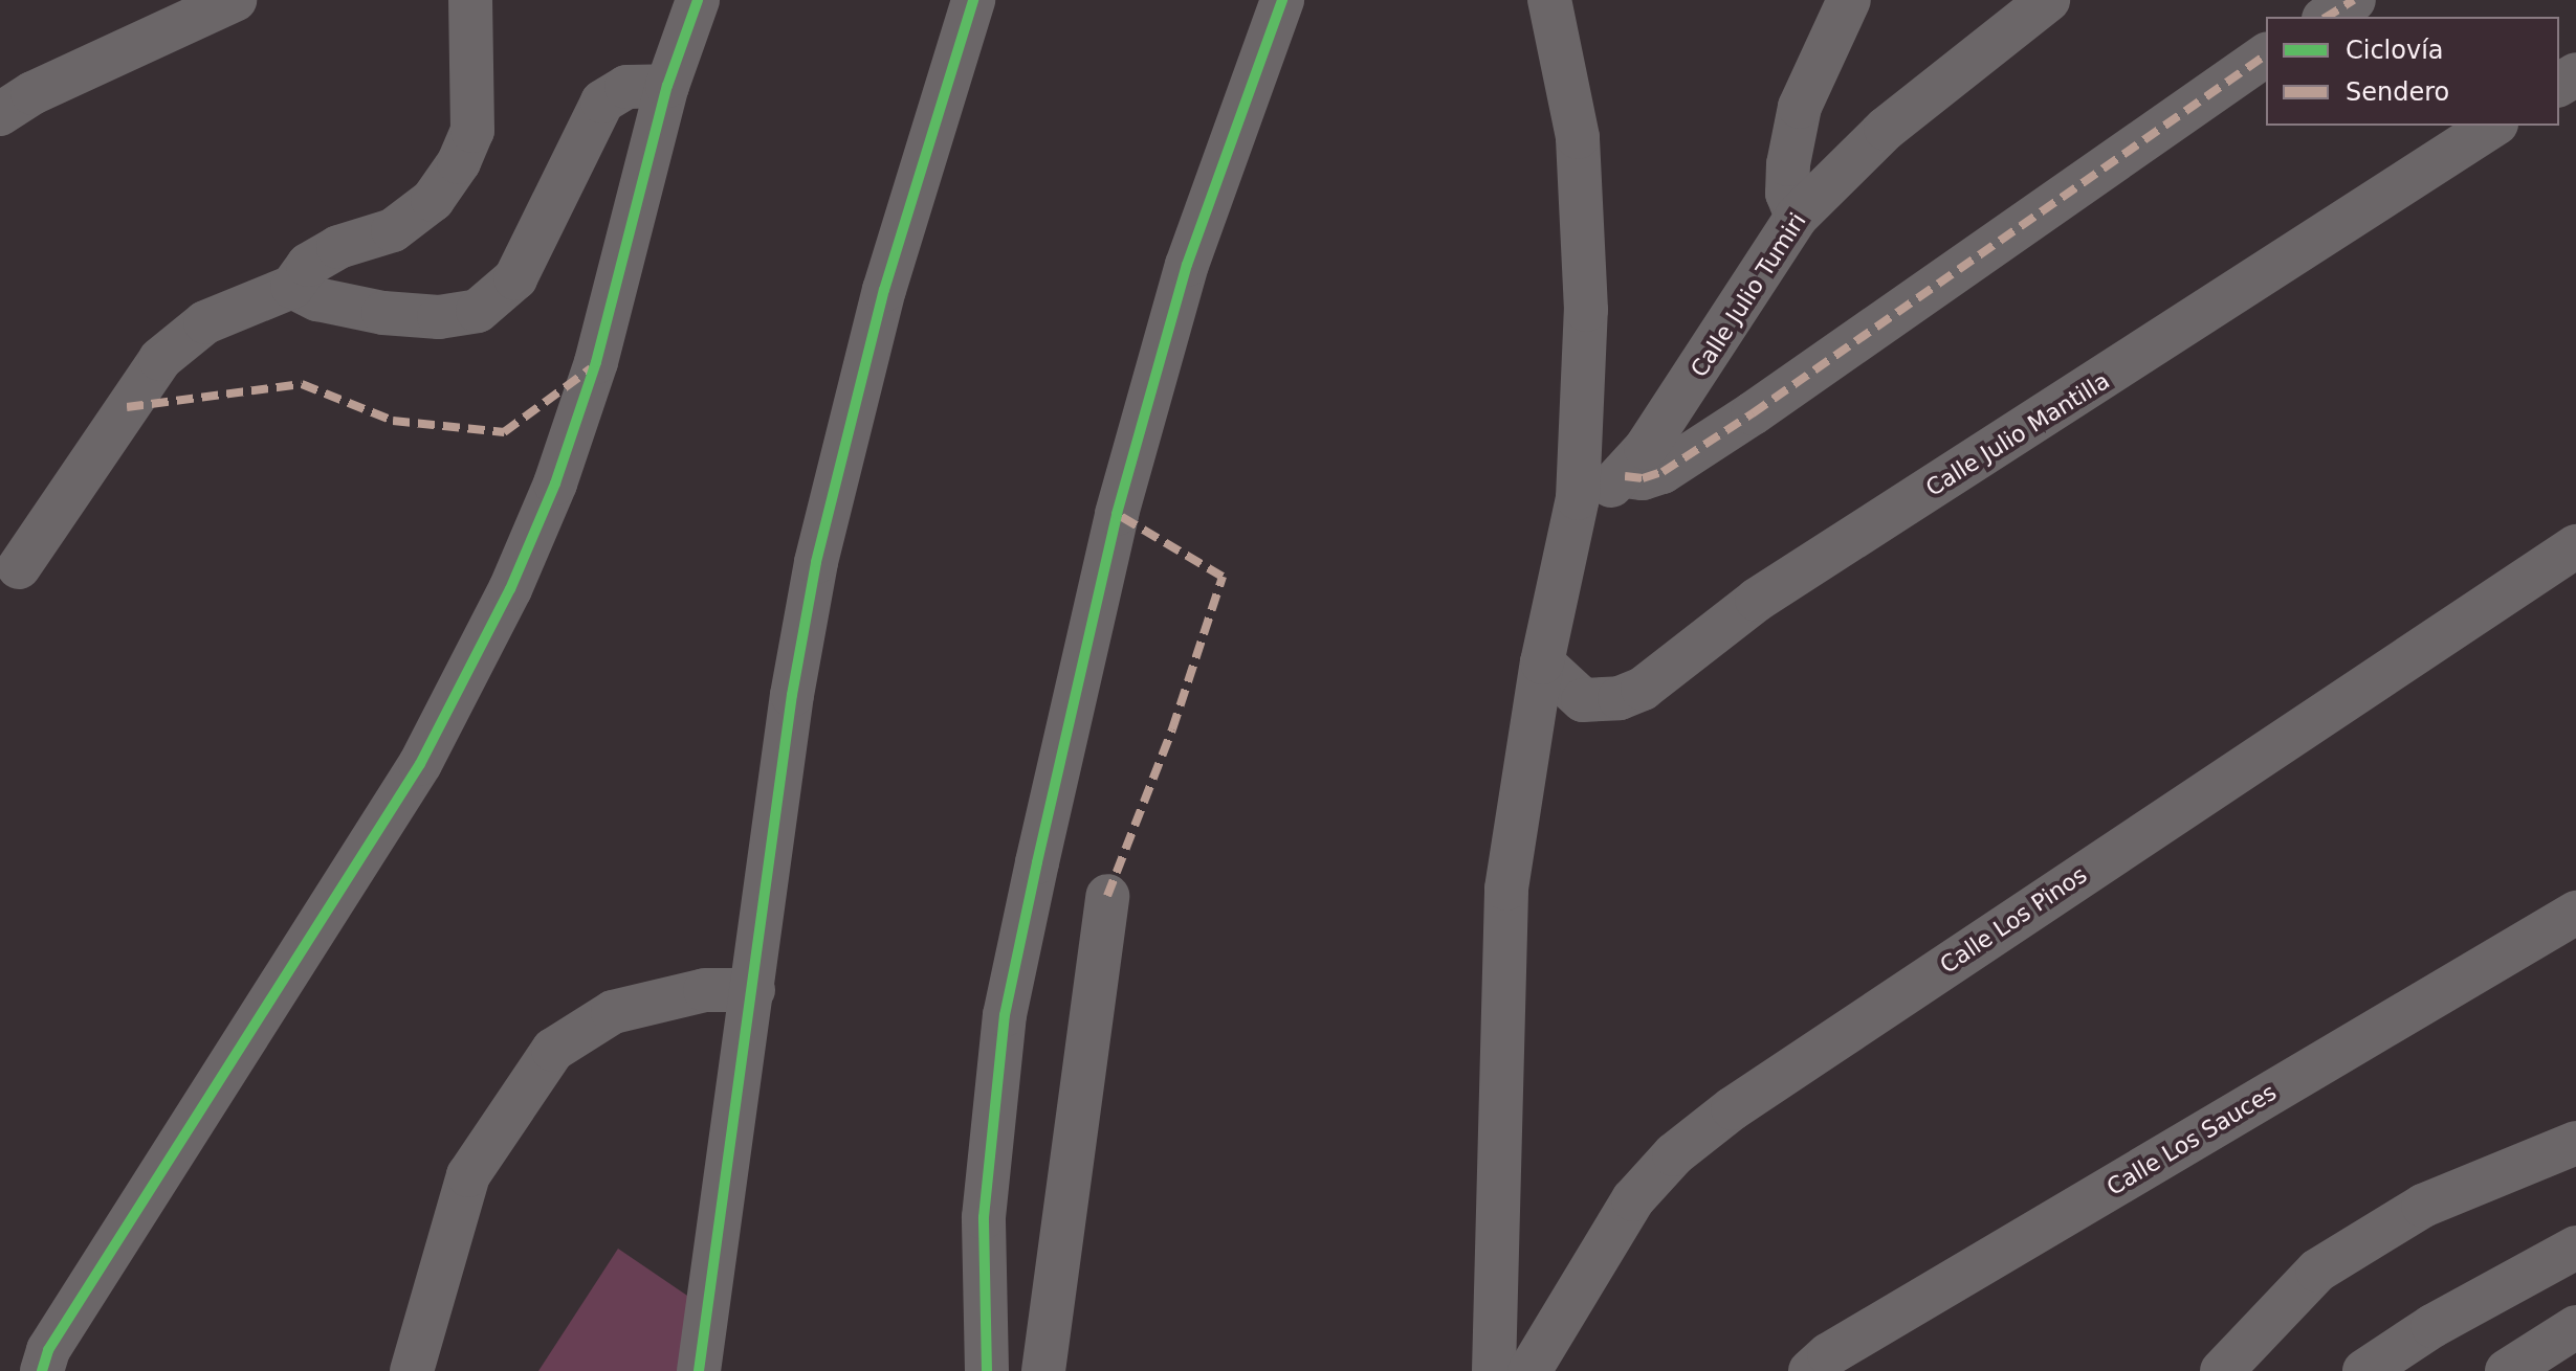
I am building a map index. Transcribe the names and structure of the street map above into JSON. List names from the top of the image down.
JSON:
{
  "streets": {
    "street": [
      "Calle Julio Tumiri",
      "Calle Julio Mantilla",
      "Calle Los Pinos",
      "Calle Los Sauces"
    ]
  },
  "legend": ["Ciclovía", "Sendero"]
}
